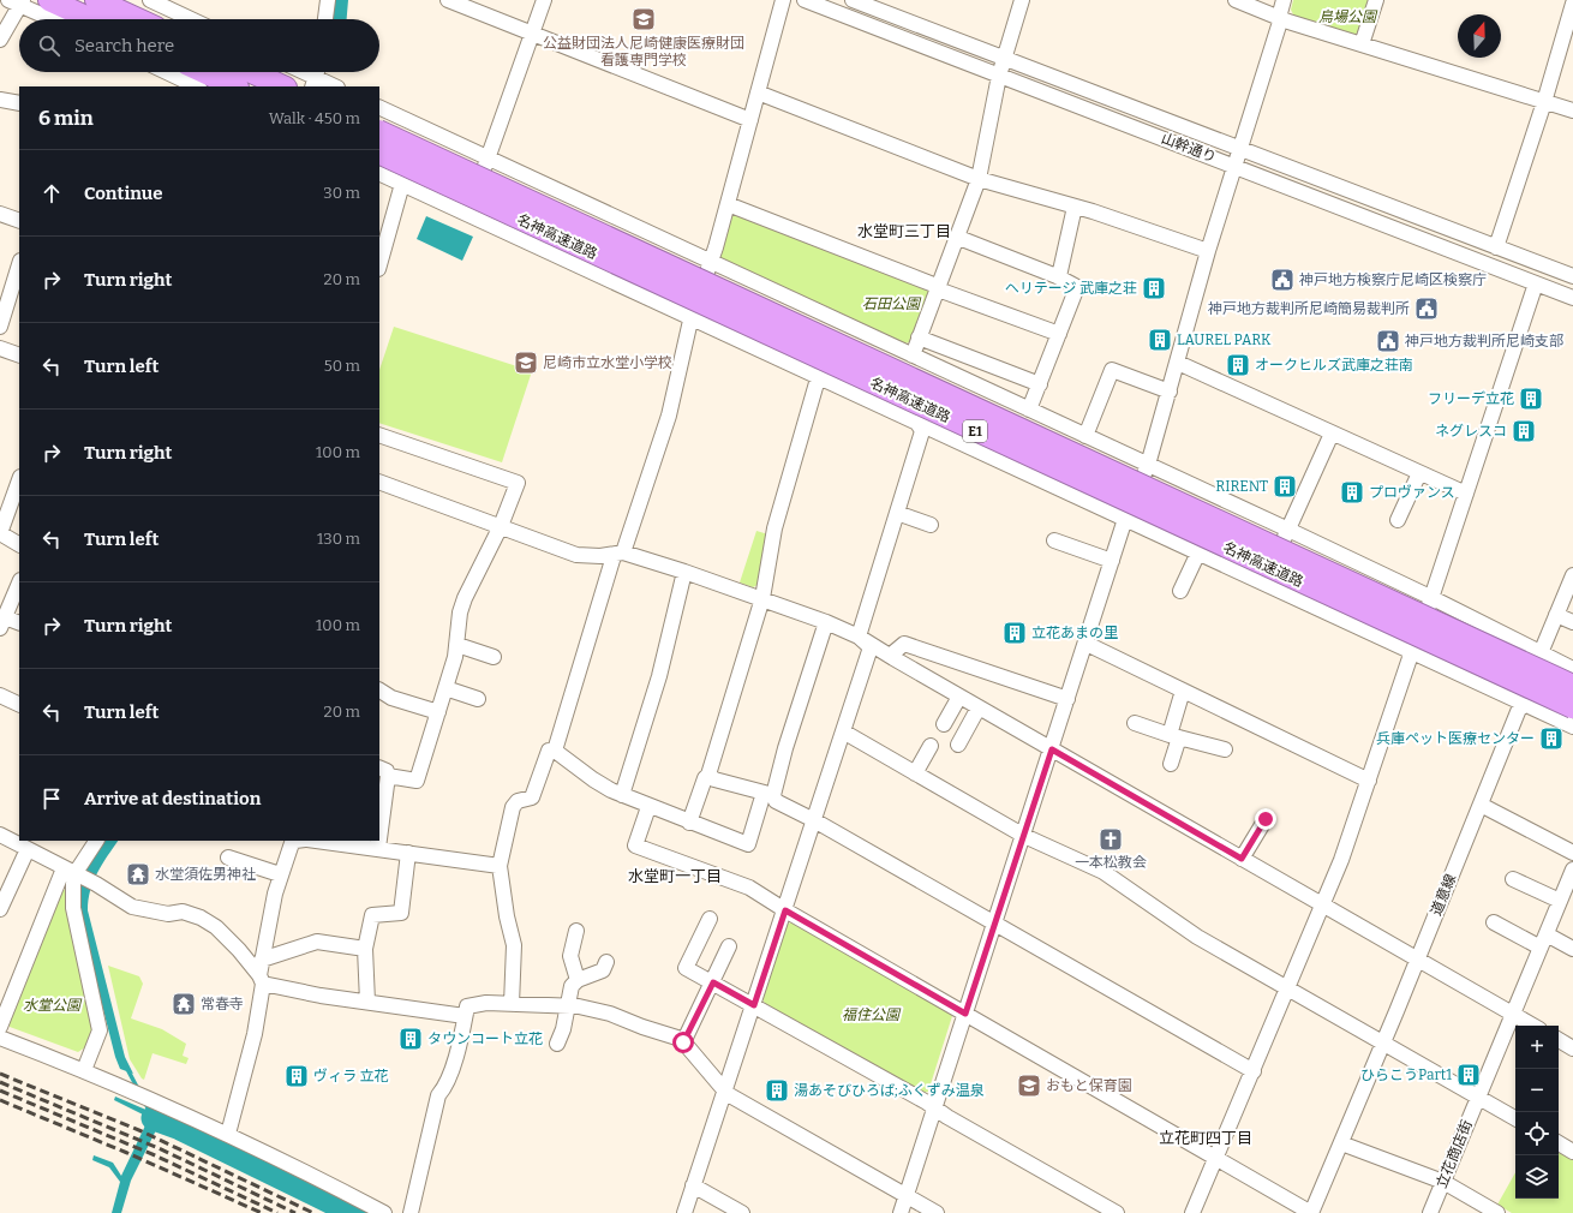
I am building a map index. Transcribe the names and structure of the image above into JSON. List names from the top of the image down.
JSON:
{
  "streets": {
    "highway": ["名神高速道路", "E1"],
    "street": ["山幹通り", "道意線", "立花商店街"]
  },
  "districts": ["水堂町三丁目", "水堂町一丁目", "立花町四丁目"],
  "parks": [
    "鳥場公園",
    "石田公園",
    "水堂公園",
    "福住公園"
  ],
  "places": {
    "school or university": ["公益財団法人尼崎健康医療財団 看護専門学校", "尼崎市立水堂小学校", "おもと保育園"],
    "public building": ["神戸地方検察庁尼崎区検察庁", "神戸地方裁判所尼崎簡易裁判所", "神戸地方裁判所尼崎支部"],
    "building": [
      "ヘリテージ 武庫之荘",
      "LAUREL PARK",
      "オークヒルズ武庫之荘南",
      "フリーデ立花",
      "ネグレスコ",
      "RIRENT",
      "プロヴァンス",
      "立花あまの里",
      "兵庫ペット医療センター",
      "タウンコート立花",
      "ひらこうPart1",
      "ヴィラ 立花",
      "湯あそびひろば;ふくずみ温泉"
    ],
    "church": ["一本松教会"],
    "temple": ["水堂須佐男神社", "常春寺"]
  },
  "north": "top",
  "page": {
    "search": "Search here",
    "heading": ["6 min", "Walk · 450 m"],
    "list": [
      ["Continue", "30 m"],
      ["Turn right", "20 m"],
      ["Turn left", "50 m"],
      ["Turn right", "100 m"],
      ["Turn left", "130 m"],
      ["Turn right", "100 m"],
      ["Turn left", "20 m"],
      "Arrive at destination"
    ],
    "map_buttons": ["+", "−"]
  }
}
